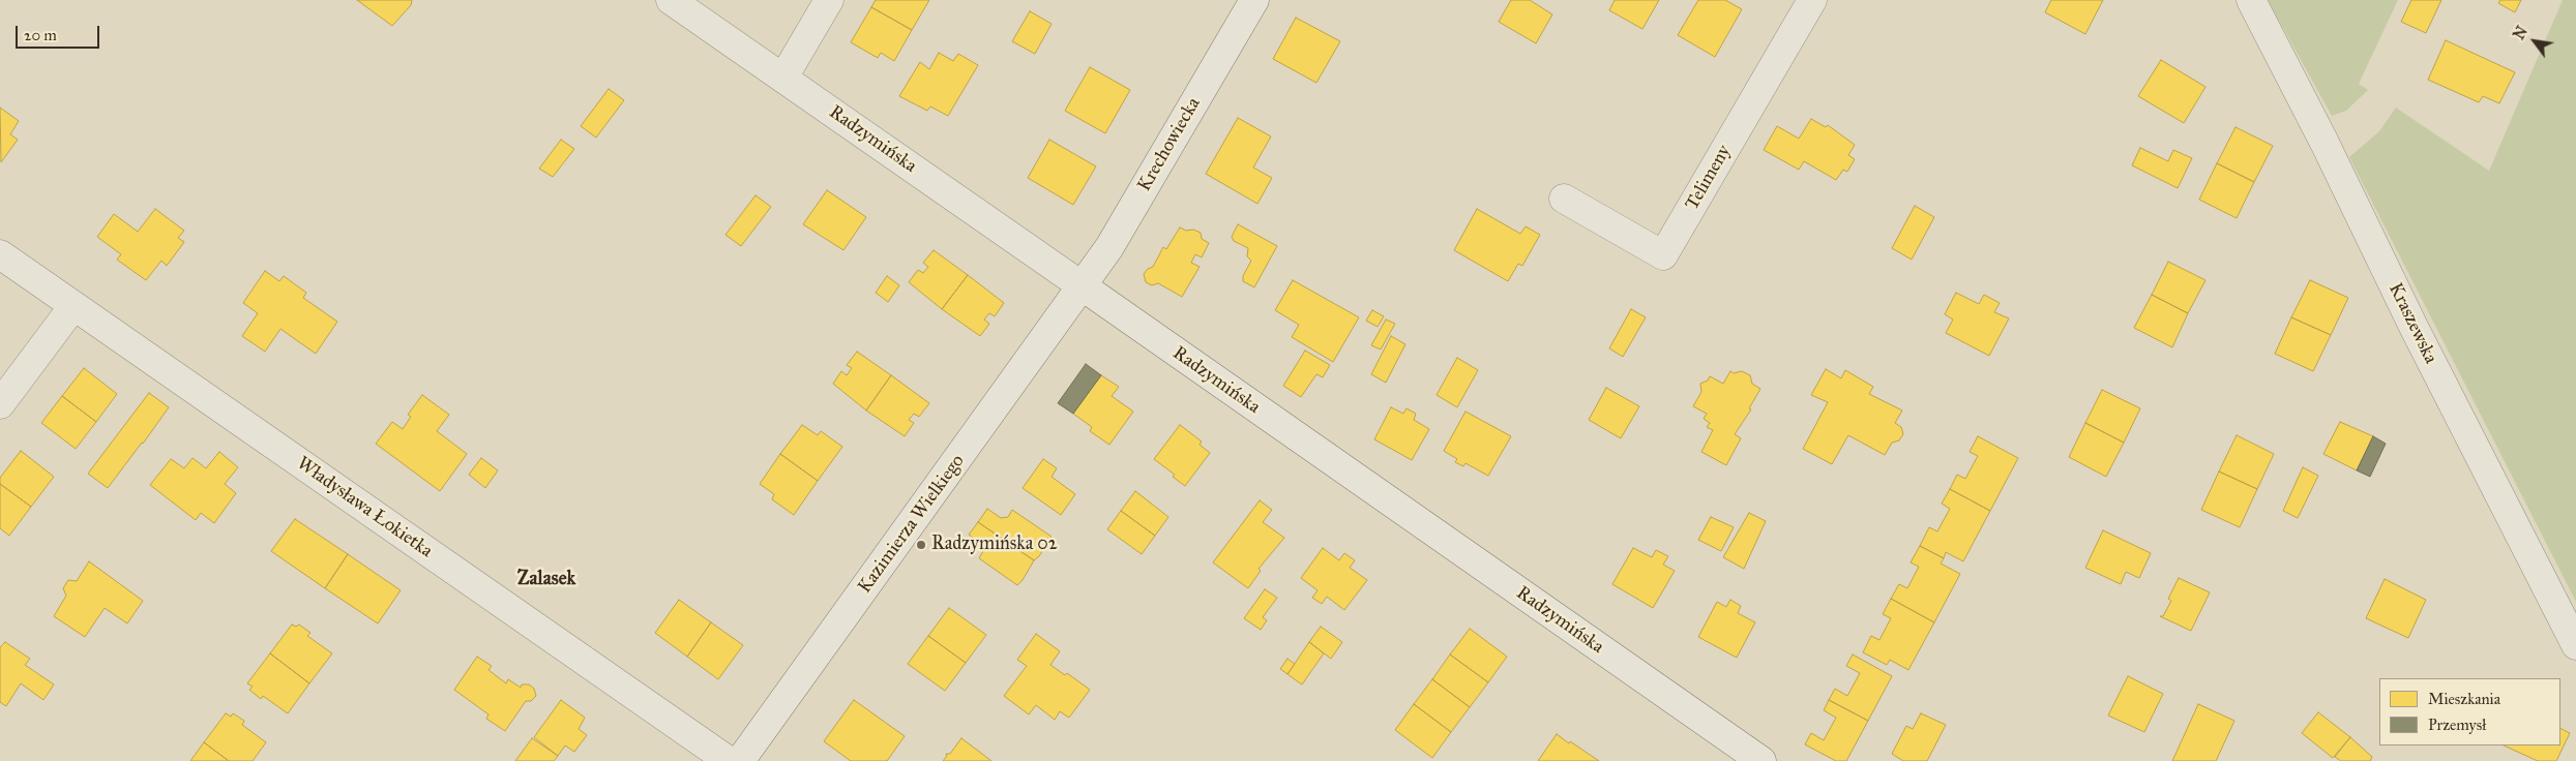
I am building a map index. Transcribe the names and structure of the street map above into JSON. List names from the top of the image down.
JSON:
{
  "streets": {
    "street": [
      "Radzymińska",
      "Krechowiecka",
      "Telimeny",
      "Kraszewska",
      "Władysława Łokietka",
      "Kazimierza Wielkiego"
    ]
  },
  "crossings": [
    ["Radzymińska", "Krechowiecka"],
    ["Radzymińska", "Kazimierza Wielkiego"],
    ["Krechowiecka", "Kazimierza Wielkiego"]
  ],
  "districts": ["Zalasek"],
  "places": ["Radzymińska 02"],
  "legend": ["Mieszkania", "Przemysł"],
  "scale_bar": "20 m",
  "north": "top left"
}
